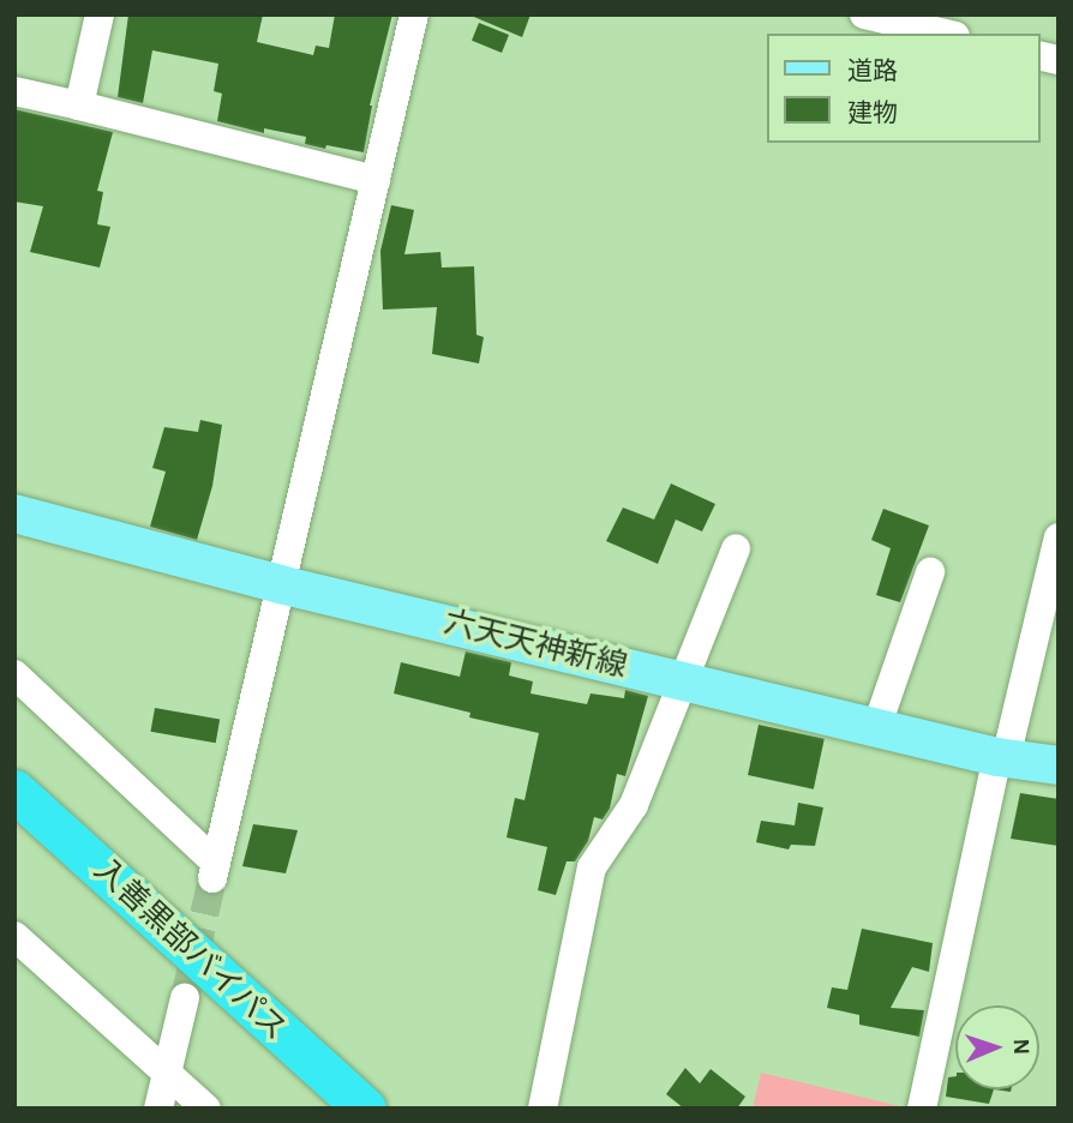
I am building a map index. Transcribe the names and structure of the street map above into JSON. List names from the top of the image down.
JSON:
{
  "streets": {
    "highway": ["入善黒部バイパス"],
    "main road": ["六天天神新線"]
  },
  "legend": ["道路", "建物"],
  "north": "right"
}
